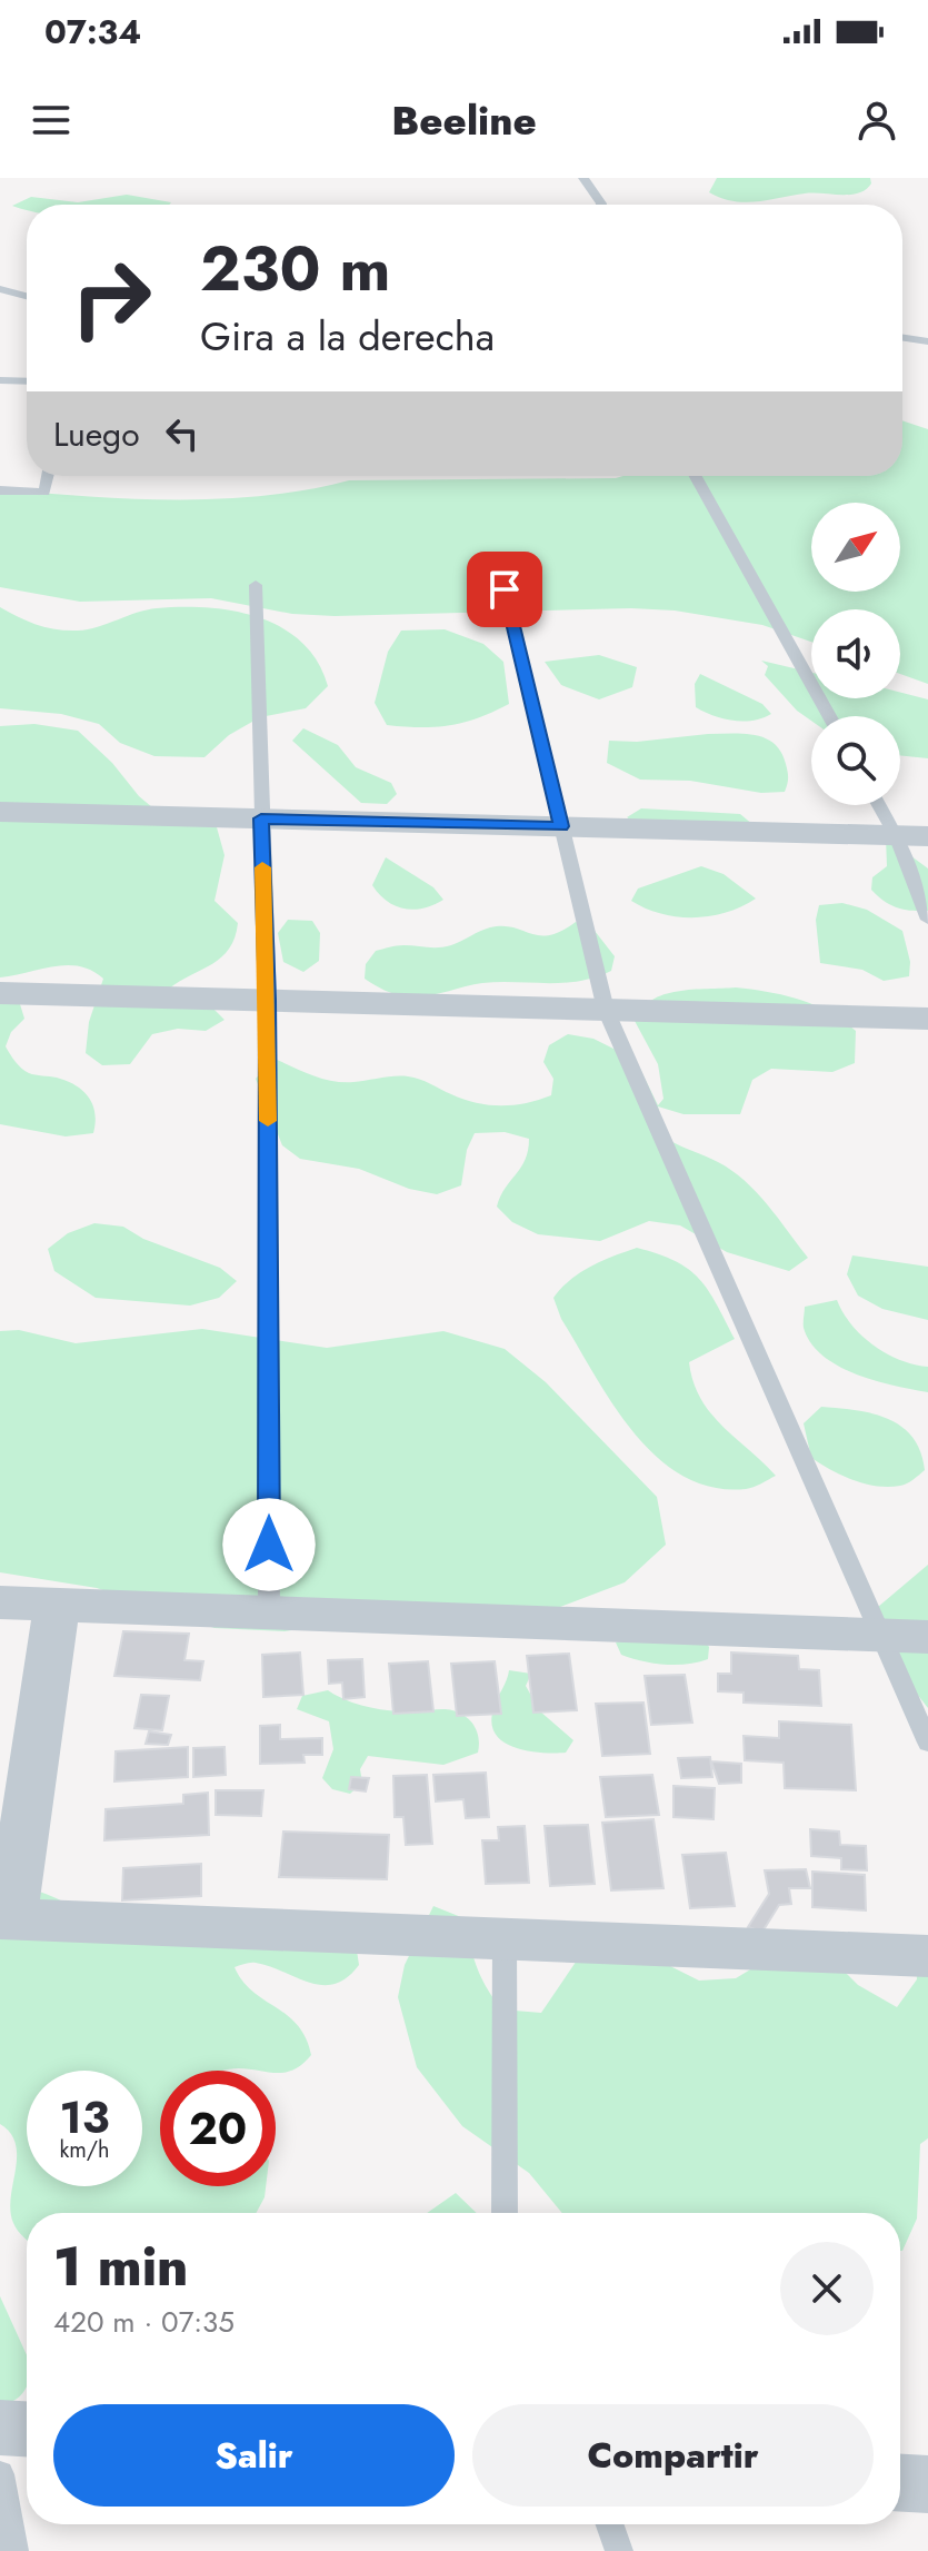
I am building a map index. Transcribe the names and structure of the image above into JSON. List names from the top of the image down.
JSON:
{
  "north": "top right",
  "page": {
    "status": "07:34",
    "header": "Beeline",
    "turn": ["230 m", "Gira a la derecha"],
    "then": "Luego",
    "speed": "13 km/h",
    "limit": "20",
    "heading": ["1 min", "420 m · 07:35"],
    "buttons": ["Salir", "Compartir"]
  }
}
